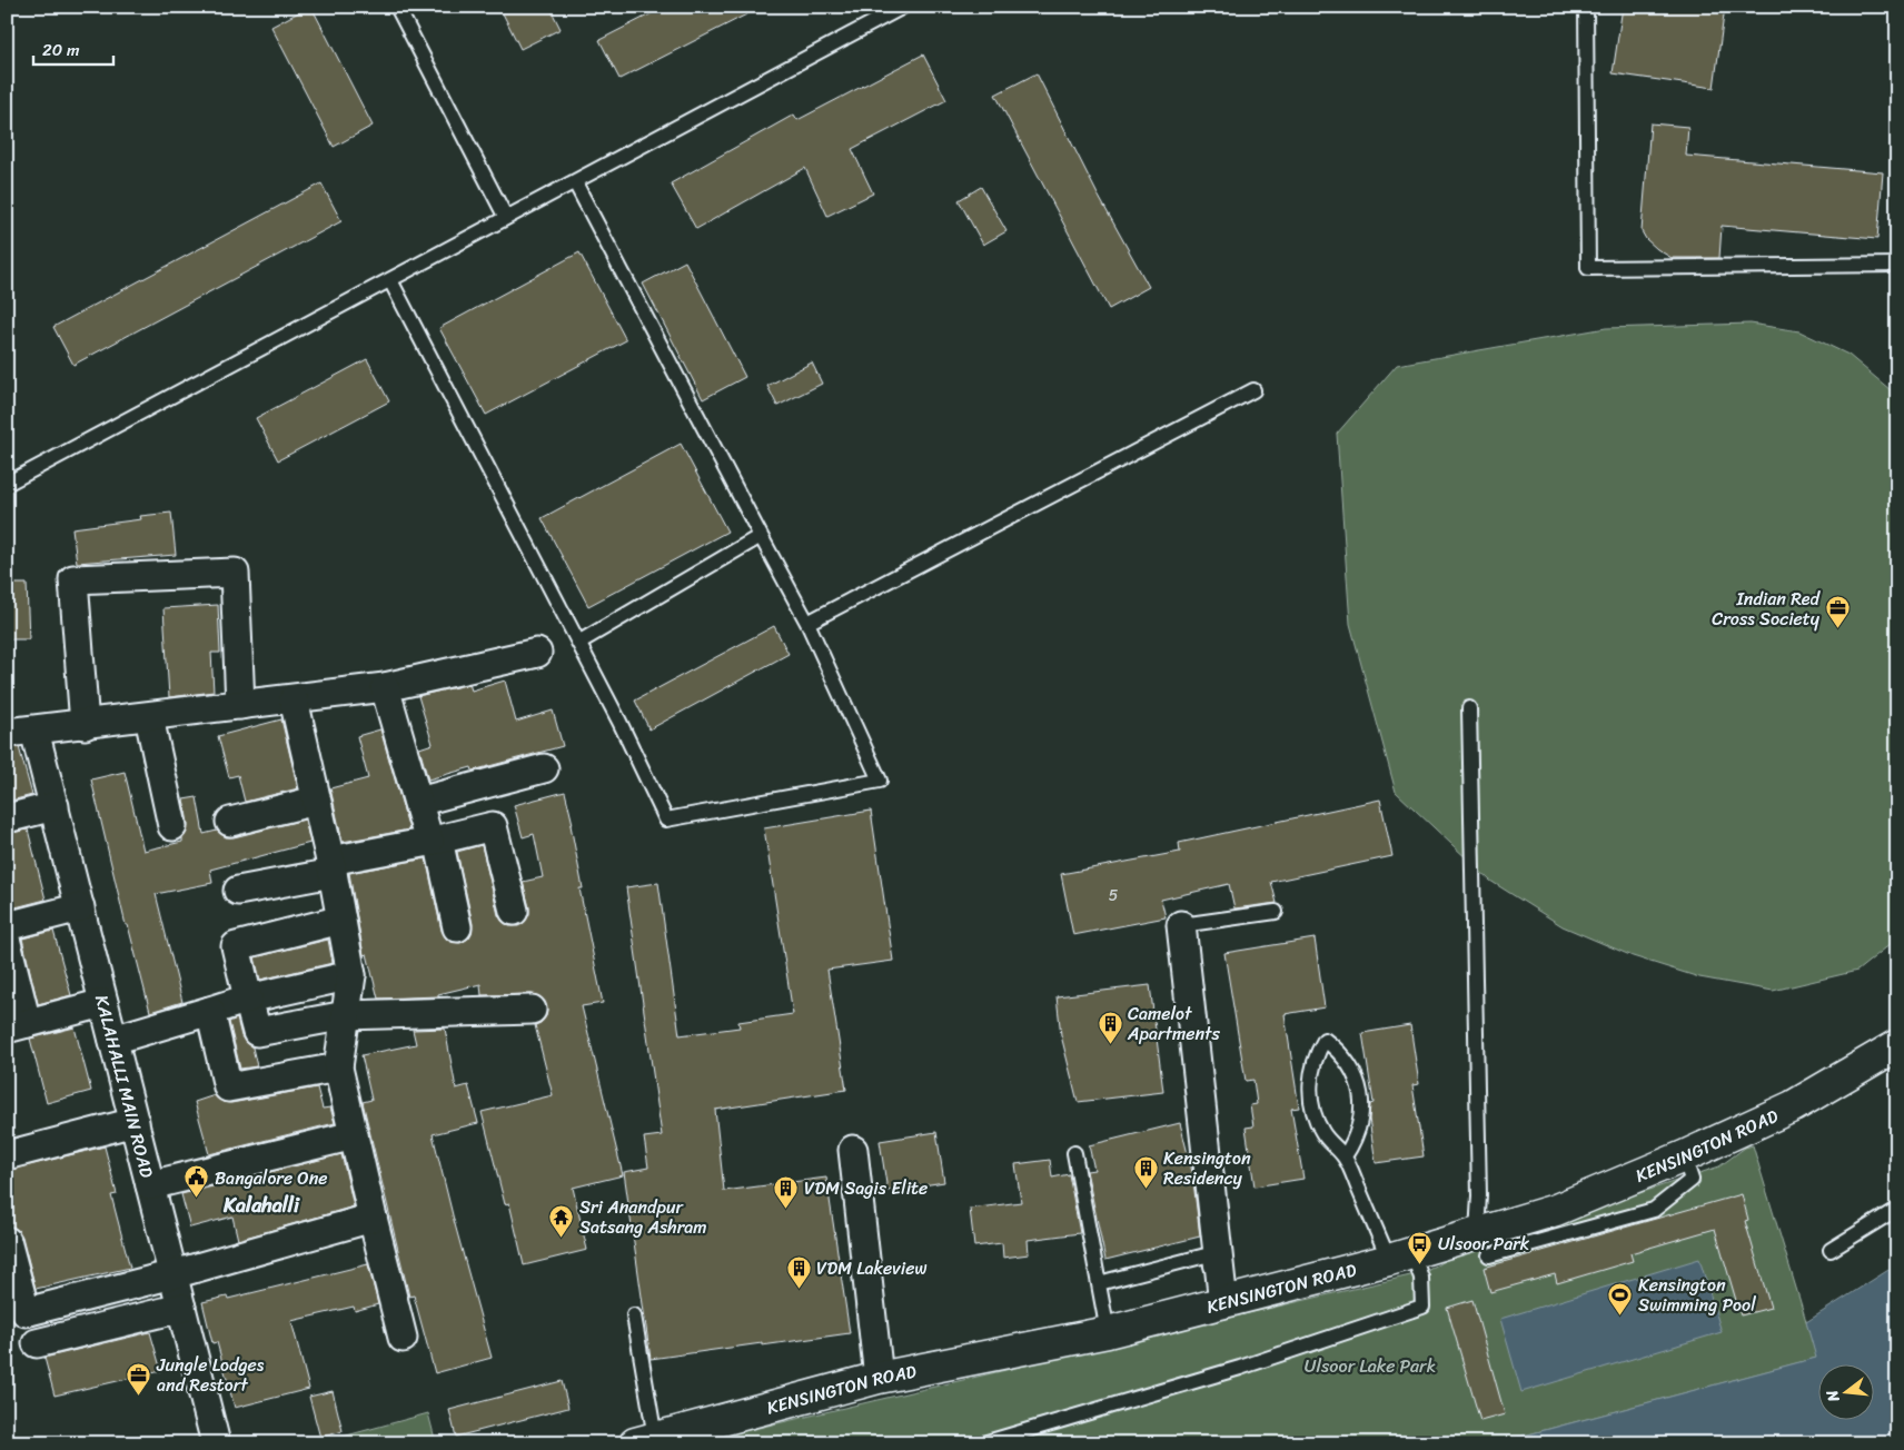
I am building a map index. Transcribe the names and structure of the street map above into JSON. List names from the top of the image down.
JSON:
{
  "streets": {
    "main road": ["KENSINGTON ROAD"],
    "street": ["KALAHALLI MAIN ROAD"]
  },
  "districts": ["Kalahalli"],
  "parks": ["Ulsoor Lake Park"],
  "places": {
    "office": ["Indian Red Cross Society", "Jungle Lodges and Restort"],
    "building": [
      "Camelot Apartments",
      "Kensington Residency",
      "VDM Sagis Elite",
      "VDM Lakeview"
    ],
    "public building": ["Bangalore One"],
    "temple": ["Sri Anandpur Satsang Ashram"],
    "bus stop": ["Ulsoor Park"],
    "sports": ["Kensington Swimming Pool"]
  },
  "house_numbers": ["5"],
  "scale_bar": "20 m",
  "north": "left"
}
